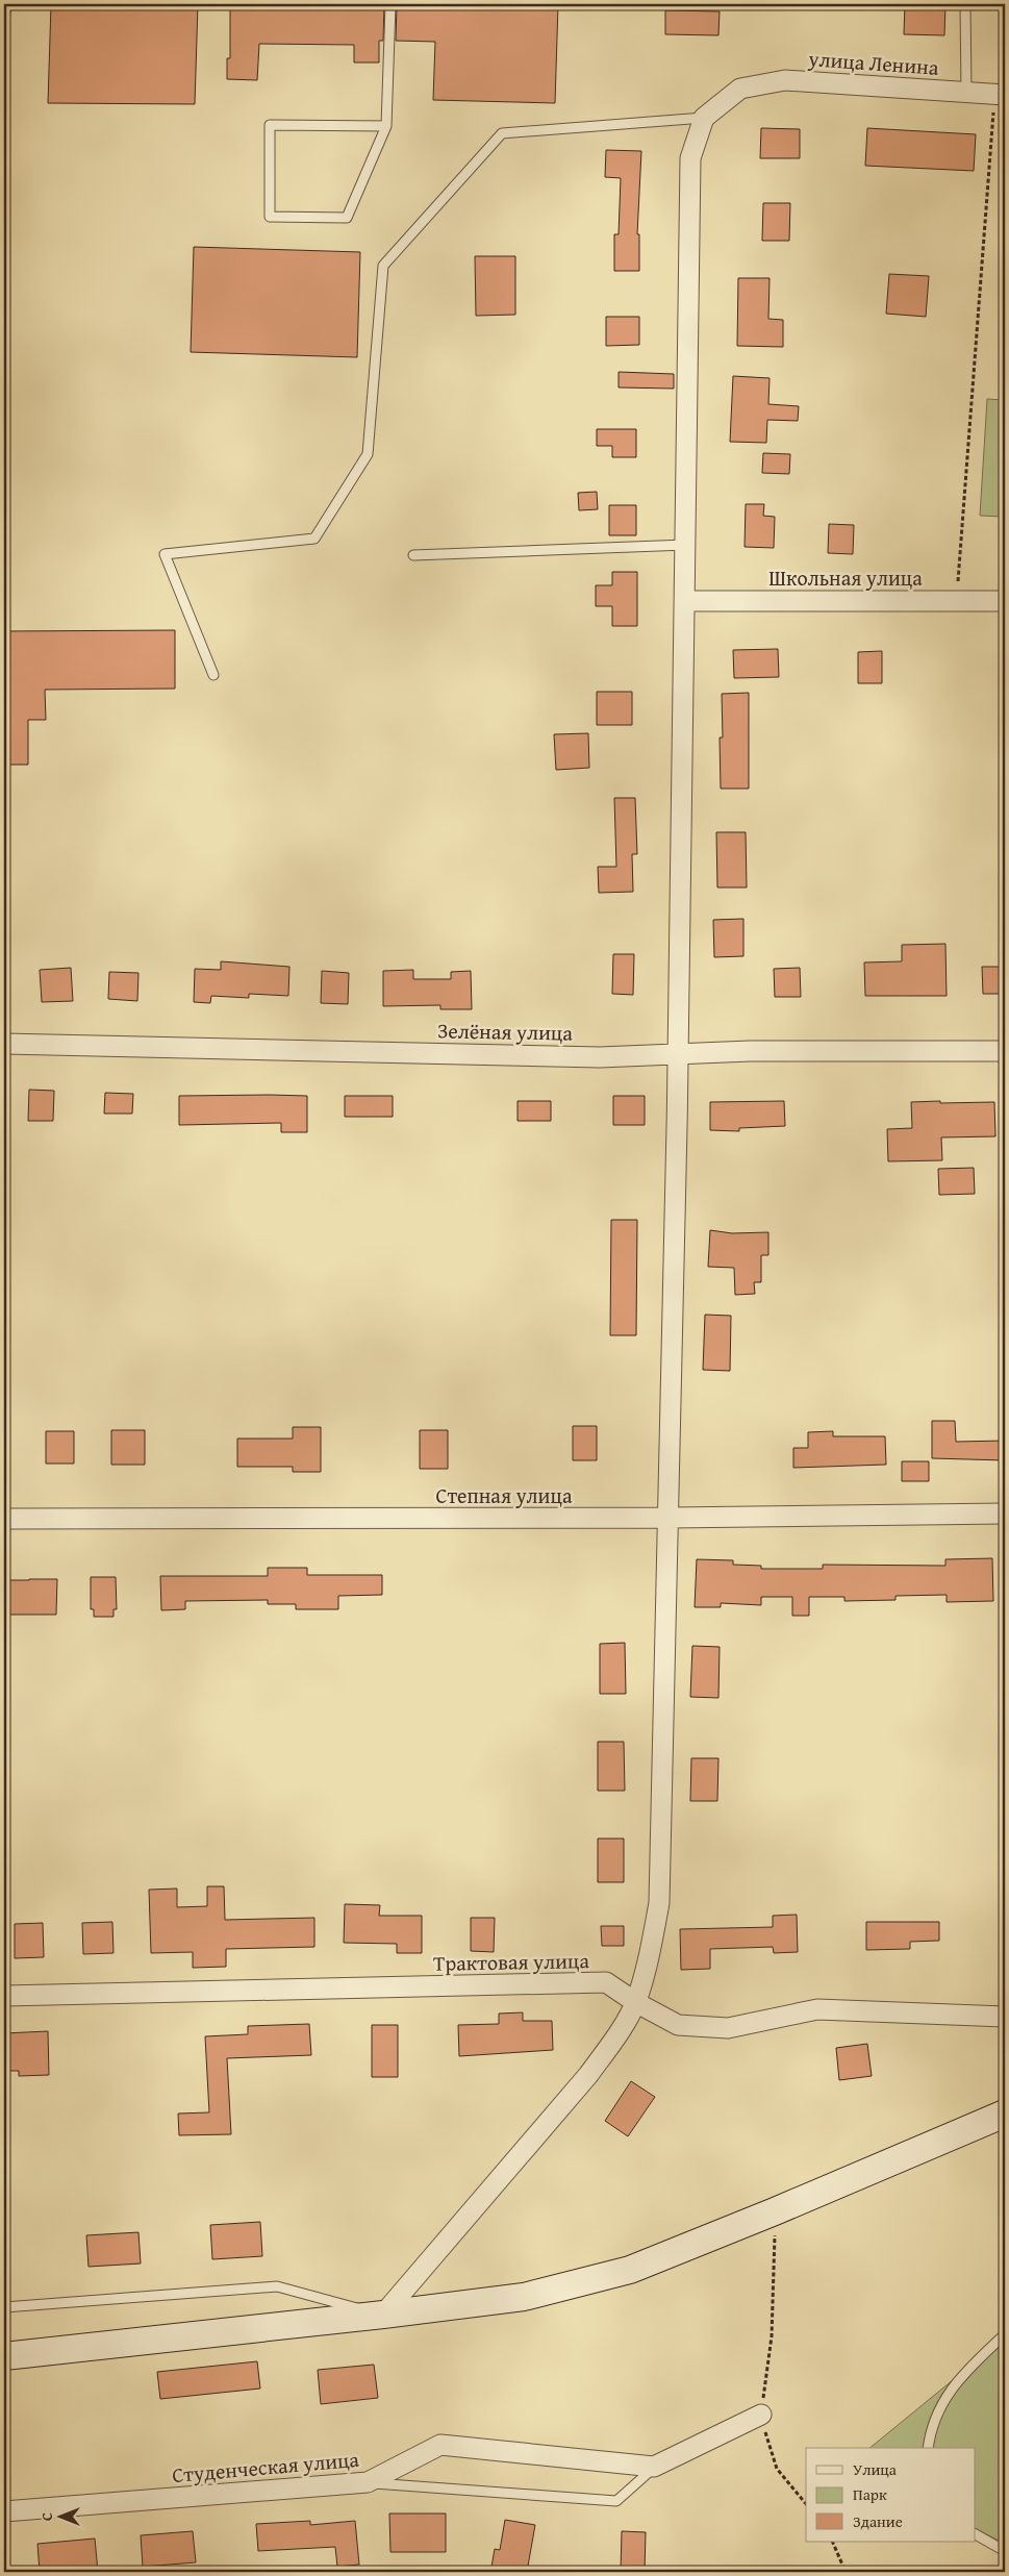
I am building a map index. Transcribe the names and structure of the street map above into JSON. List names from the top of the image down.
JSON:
{
  "streets": {
    "street": [
      "улица Ленина",
      "Школьная улица",
      "Зелёная улица",
      "Степная улица",
      "Трактовая улица",
      "Студенческая улица"
    ]
  },
  "legend": ["Улица", "Парк", "Здание"],
  "north": "left"
}
